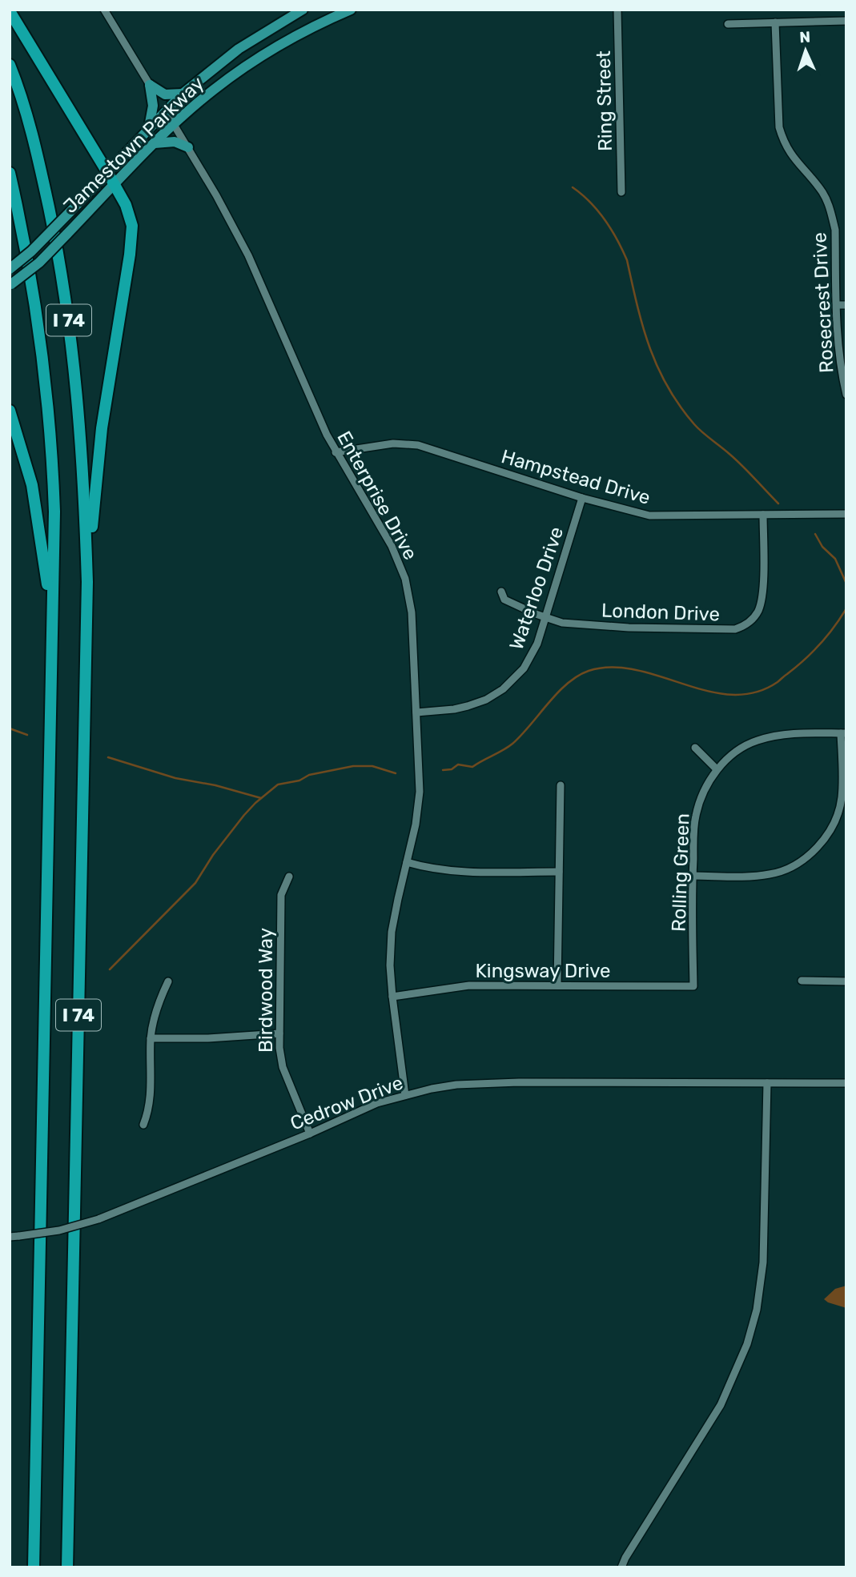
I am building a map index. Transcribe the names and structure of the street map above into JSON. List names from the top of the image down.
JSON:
{
  "streets": {
    "highway": ["I 74"],
    "main road": ["Jamestown Parkway"],
    "street": [
      "Ring Street",
      "Rosecrest Drive",
      "Hampstead Drive",
      "Enterprise Drive",
      "Waterloo Drive",
      "London Drive",
      "Rolling Green",
      "Kingsway Drive",
      "Birdwood Way",
      "Cedrow Drive"
    ]
  },
  "crossings": [
    ["Jamestown Parkway", "Enterprise Drive"],
    ["Hampstead Drive", "Enterprise Drive"],
    ["Hampstead Drive", "Waterloo Drive"],
    ["Hampstead Drive", "London Drive"],
    ["Enterprise Drive", "Waterloo Drive"],
    ["Enterprise Drive", "Kingsway Drive"],
    ["Enterprise Drive", "Cedrow Drive"],
    ["Waterloo Drive", "London Drive"],
    ["Rolling Green", "Kingsway Drive"],
    ["Birdwood Way", "Cedrow Drive"]
  ],
  "north": "top"
}
